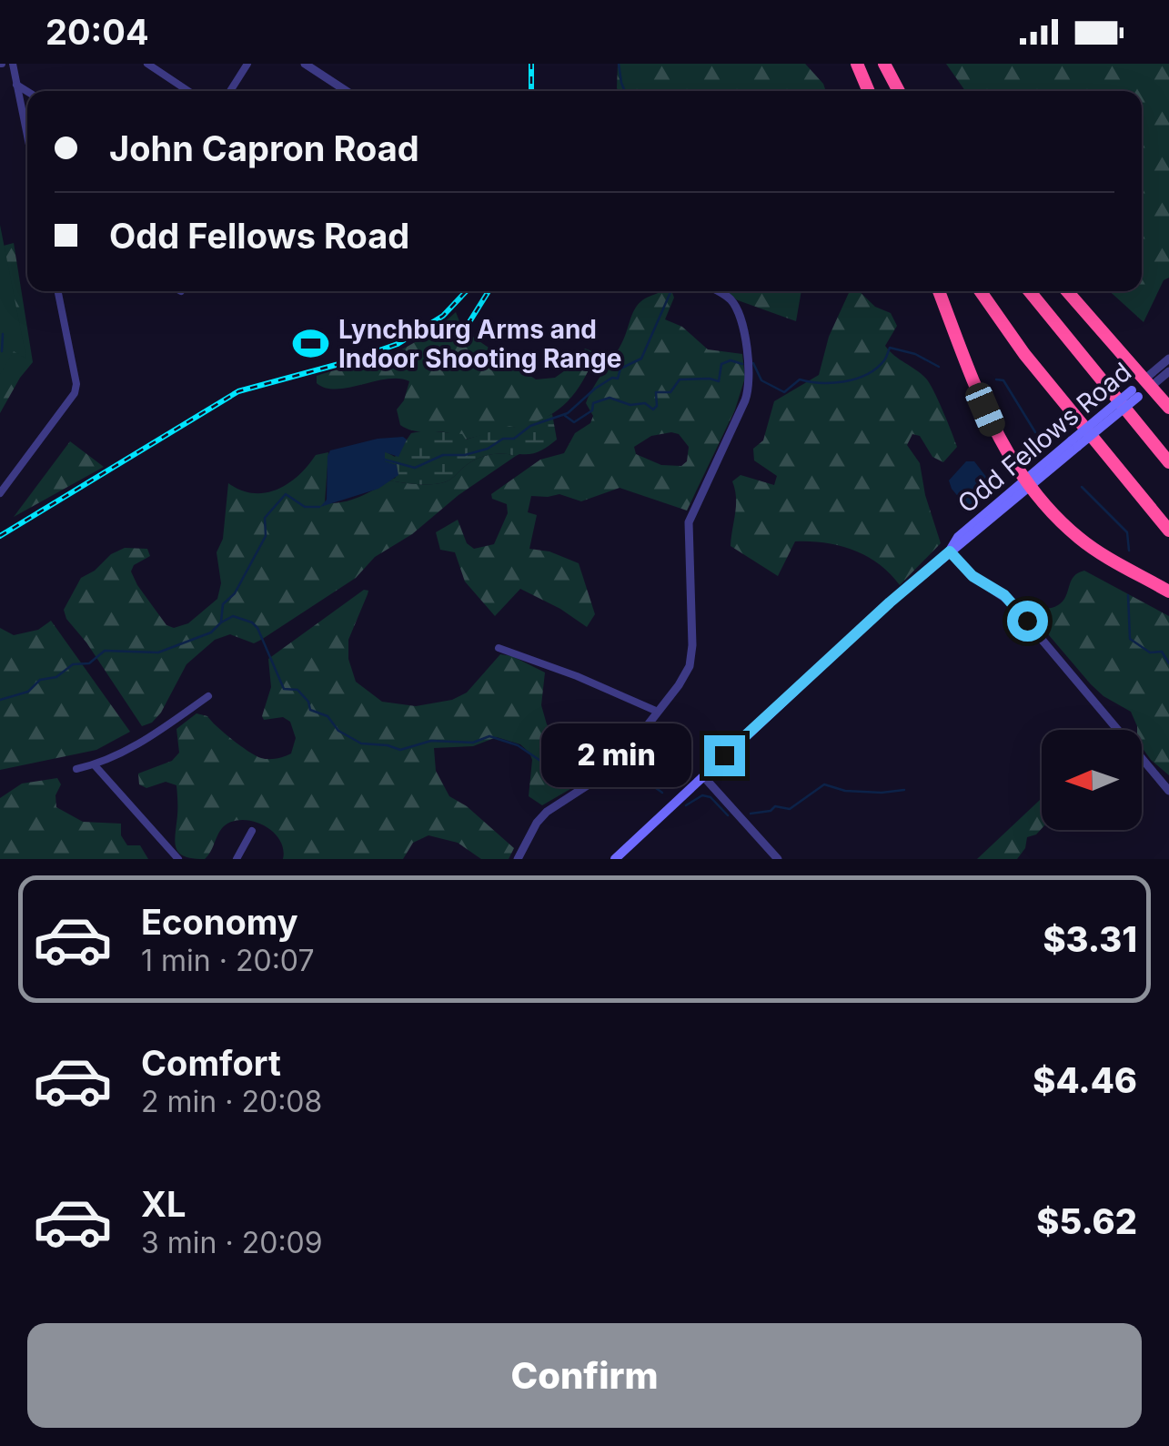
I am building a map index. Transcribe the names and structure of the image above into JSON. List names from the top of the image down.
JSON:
{
  "streets": {
    "main road": ["Odd Fellows Road"]
  },
  "places": {
    "sports": ["Lynchburg Arms and Indoor Shooting Range"]
  },
  "north": "left",
  "page": {
    "status": "20:04",
    "banner": ["John Capron Road", "Odd Fellows Road"],
    "bubble": "2 min",
    "list": [
      {
        "name": "Economy",
        "note": "1 min · 20:07",
        "value": "$3.31"
      },
      {
        "name": "Comfort",
        "note": "2 min · 20:08",
        "value": "$4.46"
      },
      {
        "name": "XL",
        "note": "3 min · 20:09",
        "value": "$5.62"
      }
    ],
    "buttons": "Confirm"
  }
}
